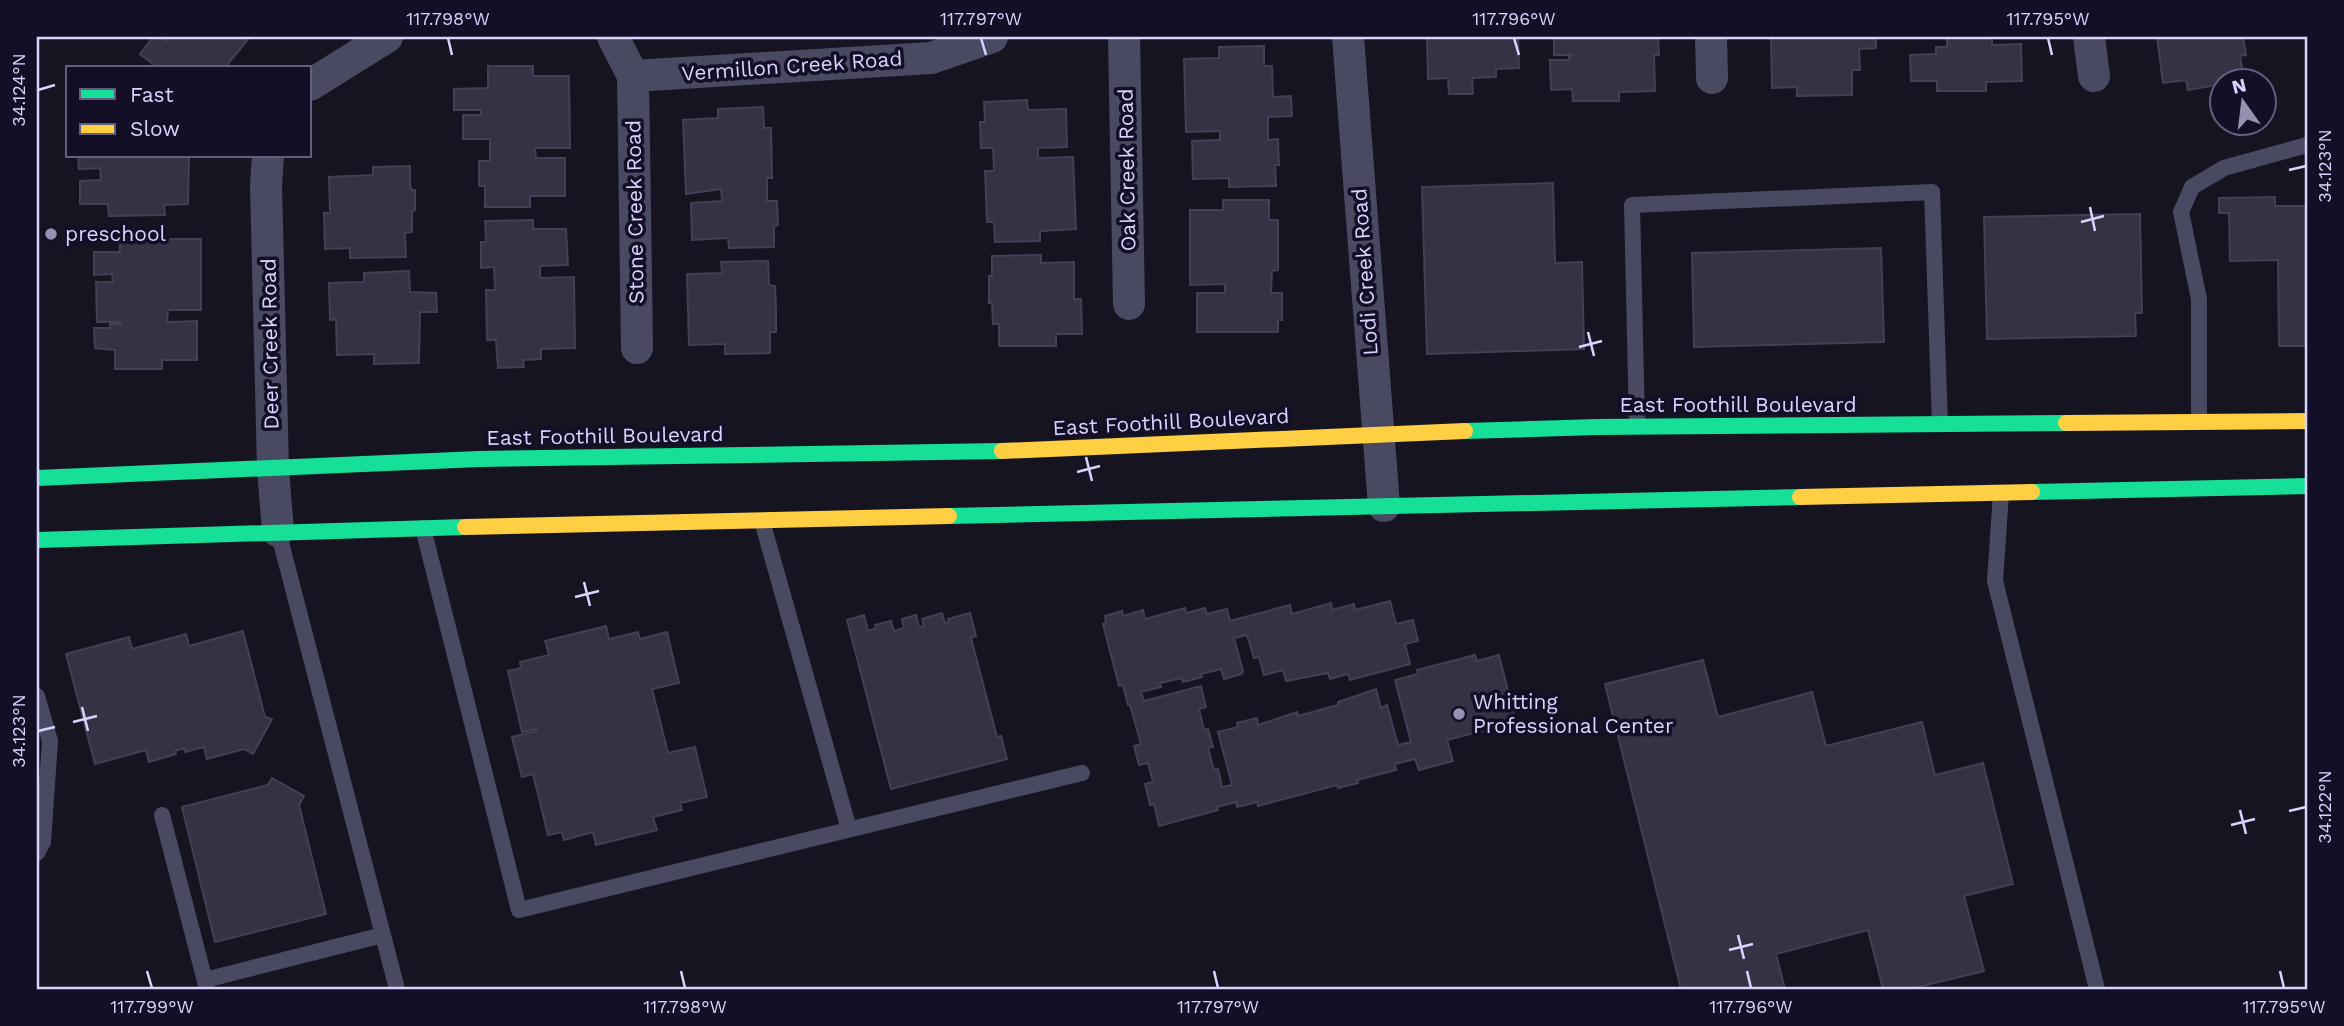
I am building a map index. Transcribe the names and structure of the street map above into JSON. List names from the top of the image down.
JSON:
{
  "streets": {
    "main road": ["East Foothill Boulevard"],
    "street": [
      "Vermillon Creek Road",
      "Oak Creek Road",
      "Stone Creek Road",
      "Lodi Creek Road",
      "Deer Creek Road"
    ]
  },
  "crossings": [
    ["Vermillon Creek Road", "Stone Creek Road"],
    ["Lodi Creek Road", "East Foothill Boulevard"],
    ["Deer Creek Road", "East Foothill Boulevard"]
  ],
  "places": ["preschool", "Whitting Professional Center"],
  "legend": ["Fast", "Slow"],
  "north": "top",
  "coordinates": [
    "117.798°W",
    "117.797°W",
    "117.796°W",
    "117.795°W",
    "34.124°N",
    "34.123°N",
    "34.122°N",
    "117.799°W"
  ]
}
